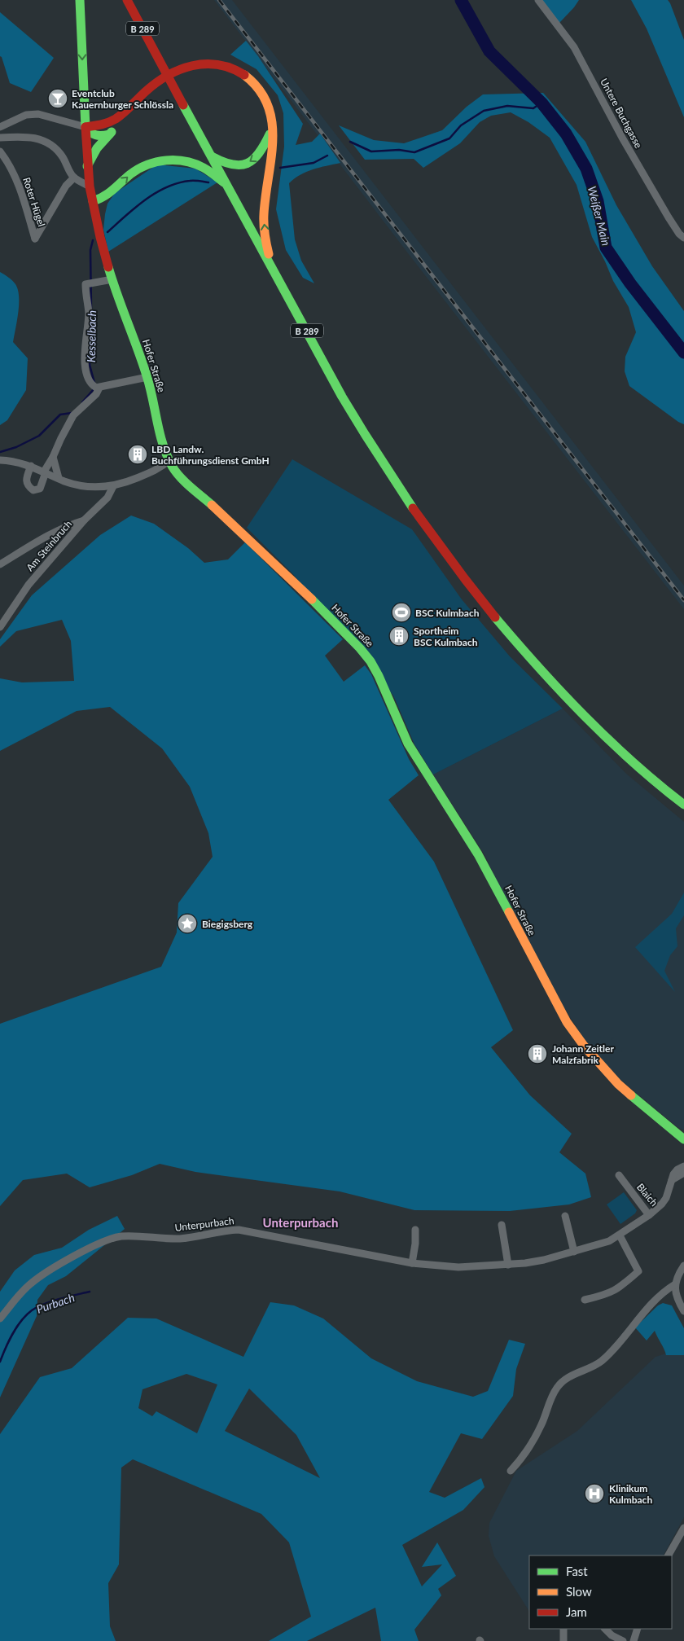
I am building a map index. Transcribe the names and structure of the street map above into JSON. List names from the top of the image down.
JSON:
{
  "streets": {
    "main road": ["B 289", "Hofer Straße"],
    "street": [
      "Untere Buchgasse",
      "Roter Hügel",
      "Am Steinbruch",
      "Blaich",
      "Unterpurbach"
    ]
  },
  "crossings": [
    ["Blaich", "Unterpurbach"]
  ],
  "districts": ["Unterpurbach"],
  "water": ["Weißer Main", "Kesselbach", "Purbach"],
  "places": {
    "bar": ["Eventclub Kauernburger Schlössla"],
    "building": ["LBD Landw. Buchführungsdienst GmbH", "Sportheim BSC Kulmbach", "Johann Zeitler Malzfabrik"],
    "sports": ["BSC Kulmbach"],
    "place": ["Biegigsberg"],
    "hospital": ["Klinikum Kulmbach"]
  },
  "legend": ["Fast", "Slow", "Jam"]
}
